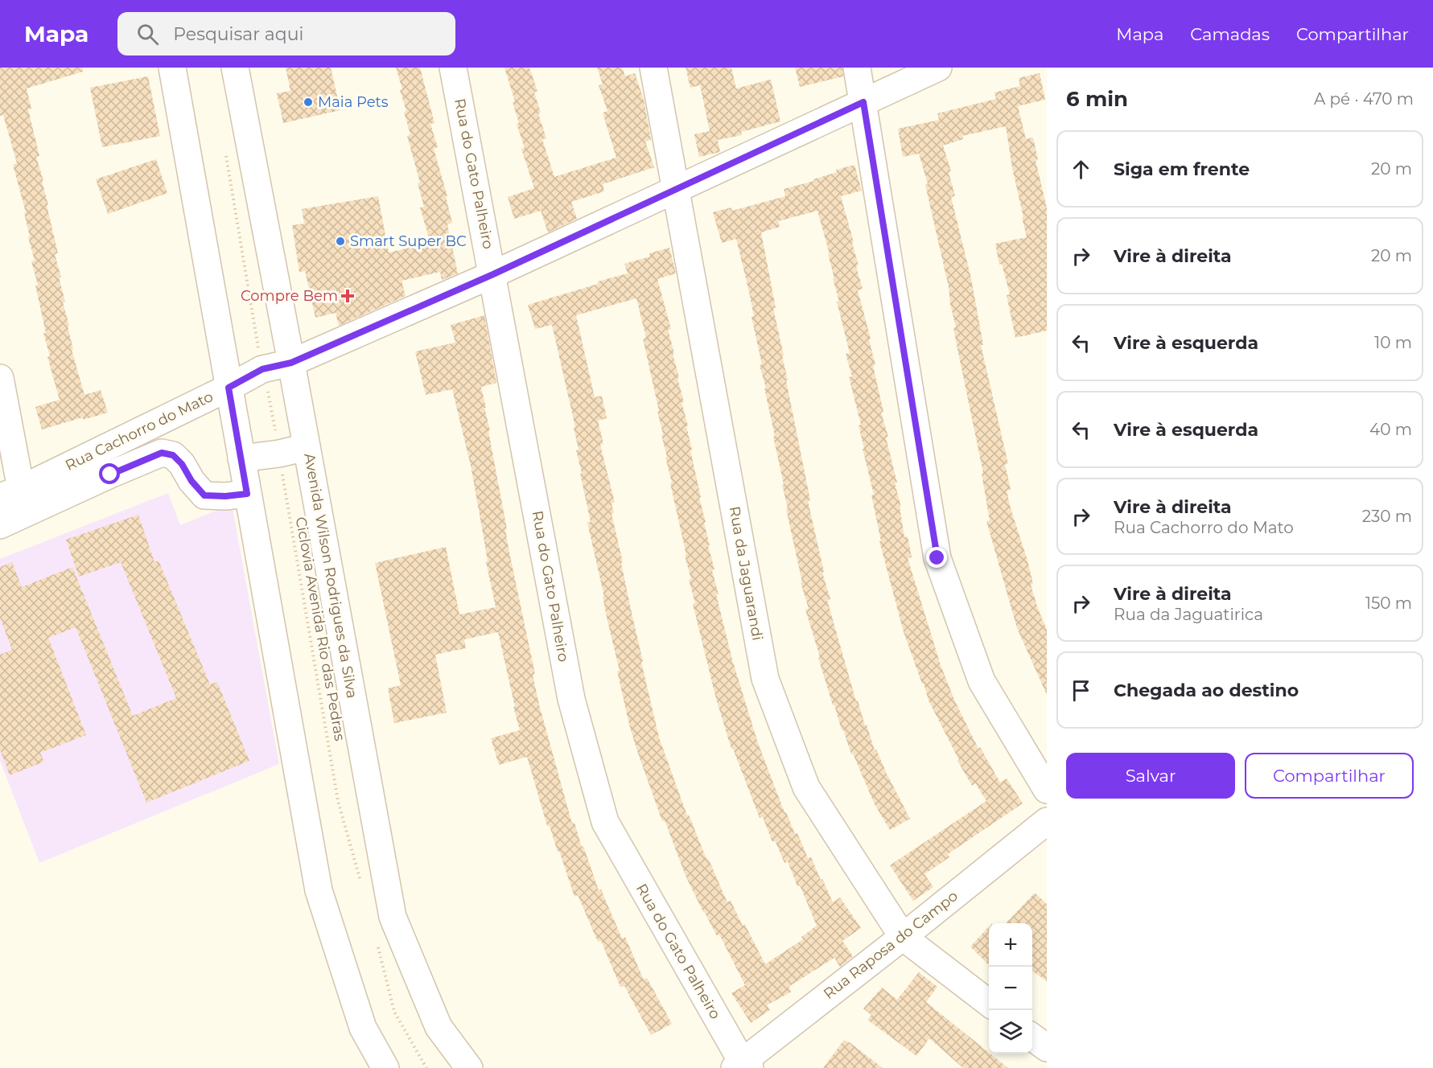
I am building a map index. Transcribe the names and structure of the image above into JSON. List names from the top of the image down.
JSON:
{
  "streets": {
    "street": [
      "Rua do Gato Palheiro",
      "Rua Cachorro do Mato",
      "Rua da Jaguarandi",
      "Avenida Wilson Rodrigues da Silva",
      "Rua Raposa do Campo"
    ],
    "path": ["Ciclovia Avenida Rio das Pedras"]
  },
  "crossings": [
    ["Rua do Gato Palheiro", "Rua Cachorro do Mato"],
    ["Rua do Gato Palheiro", "Rua Raposa do Campo"],
    ["Rua Cachorro do Mato", "Rua da Jaguarandi"],
    ["Rua Cachorro do Mato", "Avenida Wilson Rodrigues da Silva"],
    ["Rua Cachorro do Mato", "Ciclovia Avenida Rio das Pedras"],
    ["Rua da Jaguarandi", "Rua Raposa do Campo"]
  ],
  "places": {
    "other": ["Maia Pets", "Smart Super BC"],
    "health": ["Compre Bem"]
  },
  "page": {
    "header": "Mapa",
    "search": "Pesquisar aqui",
    "nav": ["Mapa", "Camadas", "Compartilhar"],
    "heading": ["6 min", "A pé · 470 m"],
    "list": [
      ["Siga em frente", "20 m"],
      ["Vire à direita", "20 m"],
      ["Vire à esquerda", "10 m"],
      ["Vire à esquerda", "40 m"],
      ["Vire à direita", "Rua Cachorro do Mato", "230 m"],
      ["Vire à direita", "Rua da Jaguatirica", "150 m"],
      "Chegada ao destino"
    ],
    "buttons": ["Salvar", "Compartilhar"],
    "map_buttons": ["+", "−"]
  }
}
